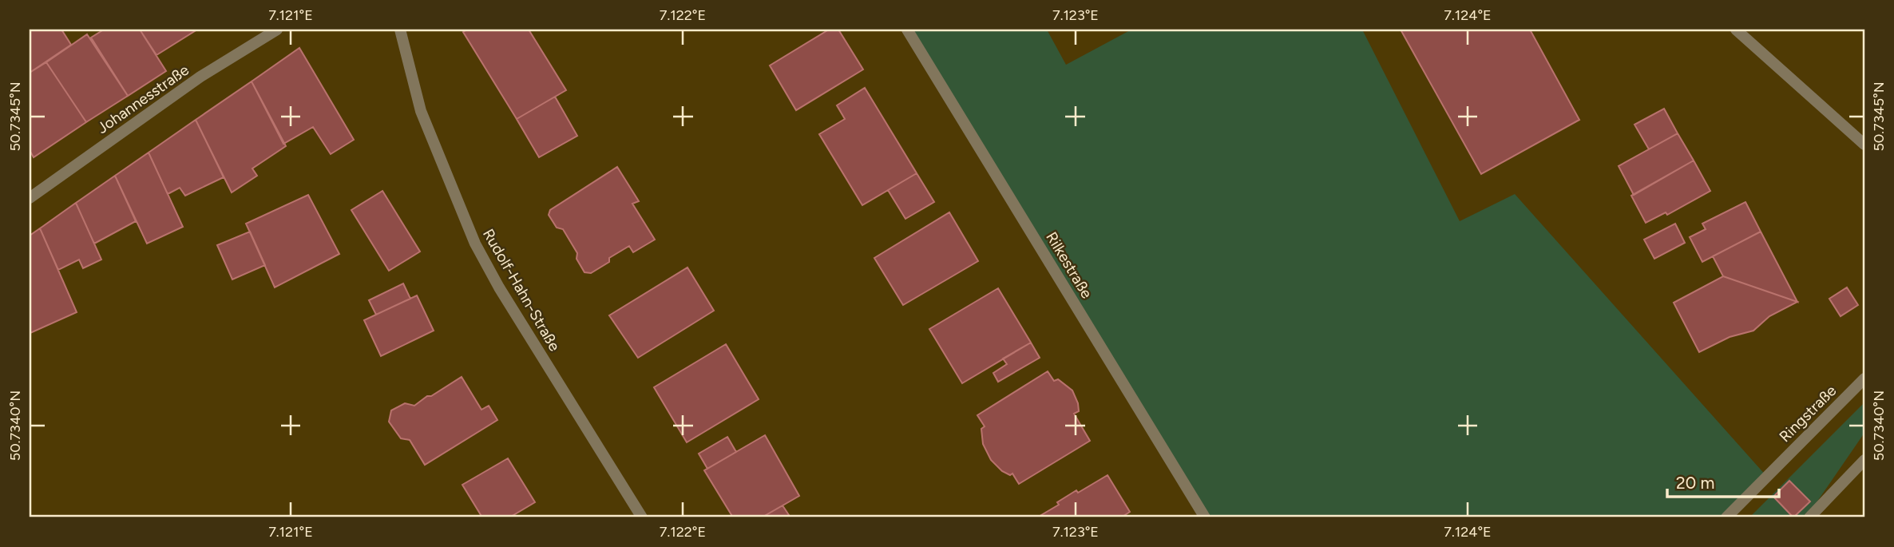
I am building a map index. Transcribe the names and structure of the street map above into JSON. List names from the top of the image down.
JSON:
{
  "streets": {
    "street": [
      "Johannesstraße",
      "Rilkestraße",
      "Rudolf-Hahn-Straße",
      "Ringstraße"
    ]
  },
  "scale_bar": "20 m",
  "coordinates": [
    "7.121°E",
    "7.122°E",
    "7.123°E",
    "7.124°E",
    "50.7345°N",
    "50.7340°N"
  ]
}
